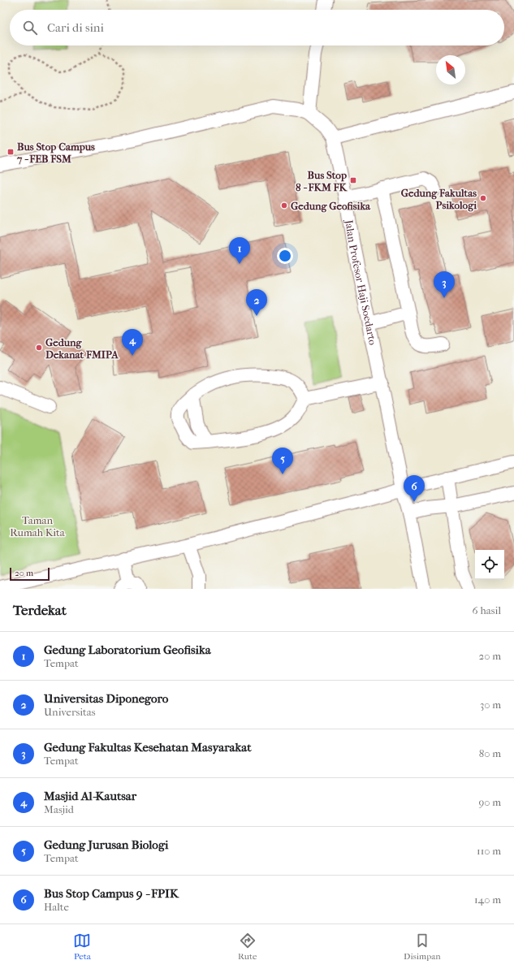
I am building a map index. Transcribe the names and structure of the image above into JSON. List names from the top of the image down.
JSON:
{
  "streets": {
    "lane": ["Jalan Profesor Haji Soedarto"]
  },
  "parks": ["Taman Rumah Kita"],
  "places": {
    "transit": ["Bus Stop Campus 7 - FEB FSM", "Bus Stop 8 - FKM FK"],
    "other": ["Gedung Fakultas Psikologi", "Gedung Geofisika", "Gedung Dekanat FMIPA"]
  },
  "scale_bar": "20 m",
  "north": "top left",
  "page": {
    "search": "Cari di sini",
    "pins": [
      "1",
      "3",
      "2",
      "4",
      "5",
      "6"
    ],
    "scale": "20 m",
    "heading": ["Terdekat", "6 hasil"],
    "list": [
      {
        "mark": "1",
        "name": "Gedung Laboratorium Geofisika",
        "note": "Tempat",
        "value": "20 m"
      },
      {
        "mark": "2",
        "name": "Universitas Diponegoro",
        "note": "Universitas",
        "value": "30 m"
      },
      {
        "mark": "3",
        "name": "Gedung Fakultas Kesehatan Masyarakat",
        "note": "Tempat",
        "value": "80 m"
      },
      {
        "mark": "4",
        "name": "Masjid Al-Kautsar",
        "note": "Masjid",
        "value": "90 m"
      },
      {
        "mark": "5",
        "name": "Gedung Jurusan Biologi",
        "note": "Tempat",
        "value": "110 m"
      },
      {
        "mark": "6",
        "name": "Bus Stop Campus 9 - FPIK",
        "note": "Halte",
        "value": "140 m"
      }
    ],
    "nav": ["Peta", "Rute", "Disimpan"]
  }
}
